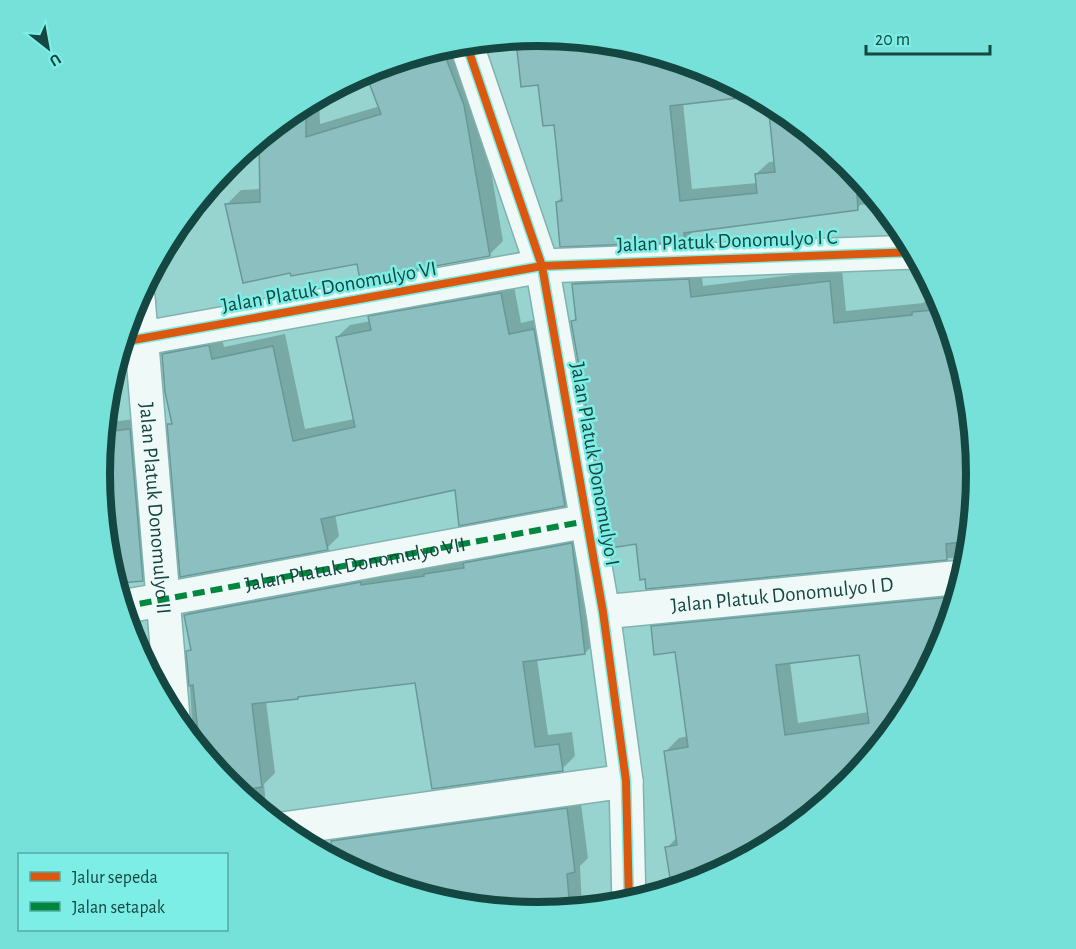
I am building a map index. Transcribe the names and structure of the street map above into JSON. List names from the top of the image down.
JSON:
{
  "streets": {
    "street": [
      "Jalan Platuk Donomulyo I C",
      "Jalan Platuk Donomulyo VI",
      "Jalan Platuk Donomulyo I",
      "Jalan Platuk Donomulyo II",
      "Jalan Platuk Donomulyo VII",
      "Jalan Platuk Donomulyo I D"
    ]
  },
  "crossings": [
    ["Jalan Platuk Donomulyo I C", "Jalan Platuk Donomulyo VI"],
    ["Jalan Platuk Donomulyo I C", "Jalan Platuk Donomulyo I"],
    ["Jalan Platuk Donomulyo VI", "Jalan Platuk Donomulyo I"],
    ["Jalan Platuk Donomulyo VI", "Jalan Platuk Donomulyo II"],
    ["Jalan Platuk Donomulyo I", "Jalan Platuk Donomulyo VII"],
    ["Jalan Platuk Donomulyo I", "Jalan Platuk Donomulyo I D"],
    ["Jalan Platuk Donomulyo II", "Jalan Platuk Donomulyo VII"]
  ],
  "legend": ["Jalur sepeda", "Jalan setapak"],
  "scale_bar": "20 m",
  "north": "bottom right"
}
